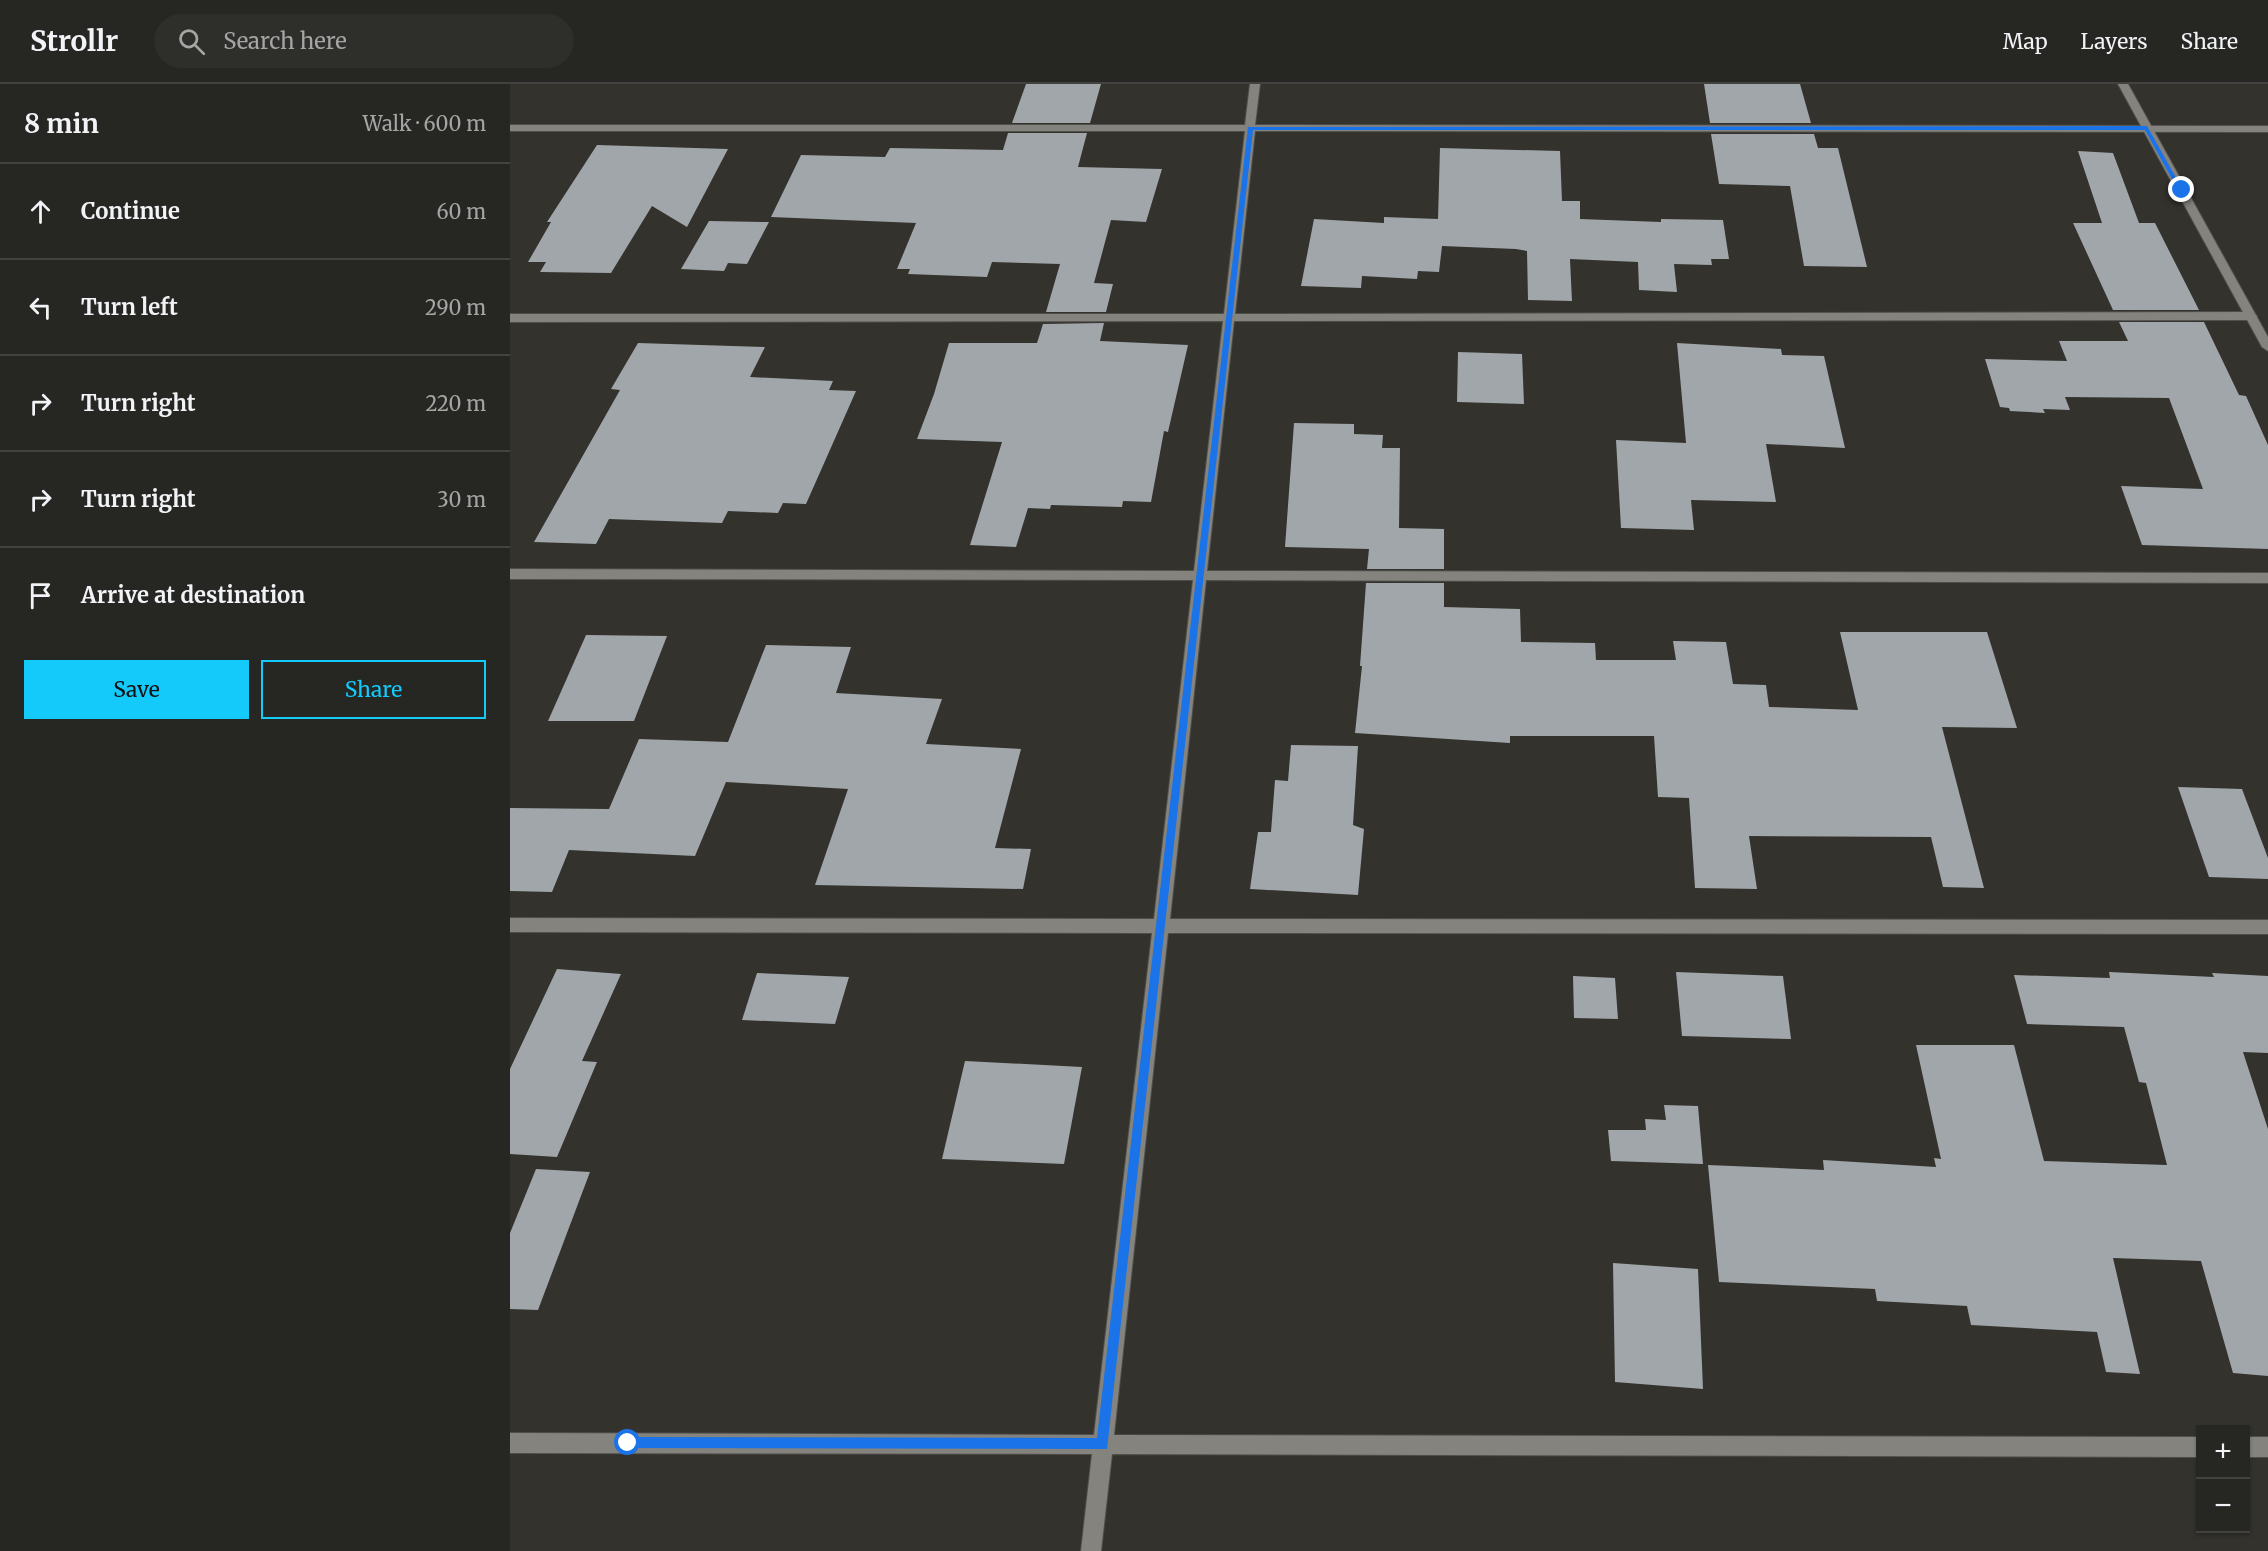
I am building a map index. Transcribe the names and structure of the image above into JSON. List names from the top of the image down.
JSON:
{
  "page": {
    "header": "Strollr",
    "search": "Search here",
    "nav": ["Map", "Layers", "Share"],
    "heading": ["8 min", "Walk · 600 m"],
    "list": [
      ["Continue", "60 m"],
      ["Turn left", "290 m"],
      ["Turn right", "220 m"],
      ["Turn right", "30 m"],
      "Arrive at destination"
    ],
    "buttons": ["Save", "Share"],
    "map_buttons": ["+", "−"]
  }
}
